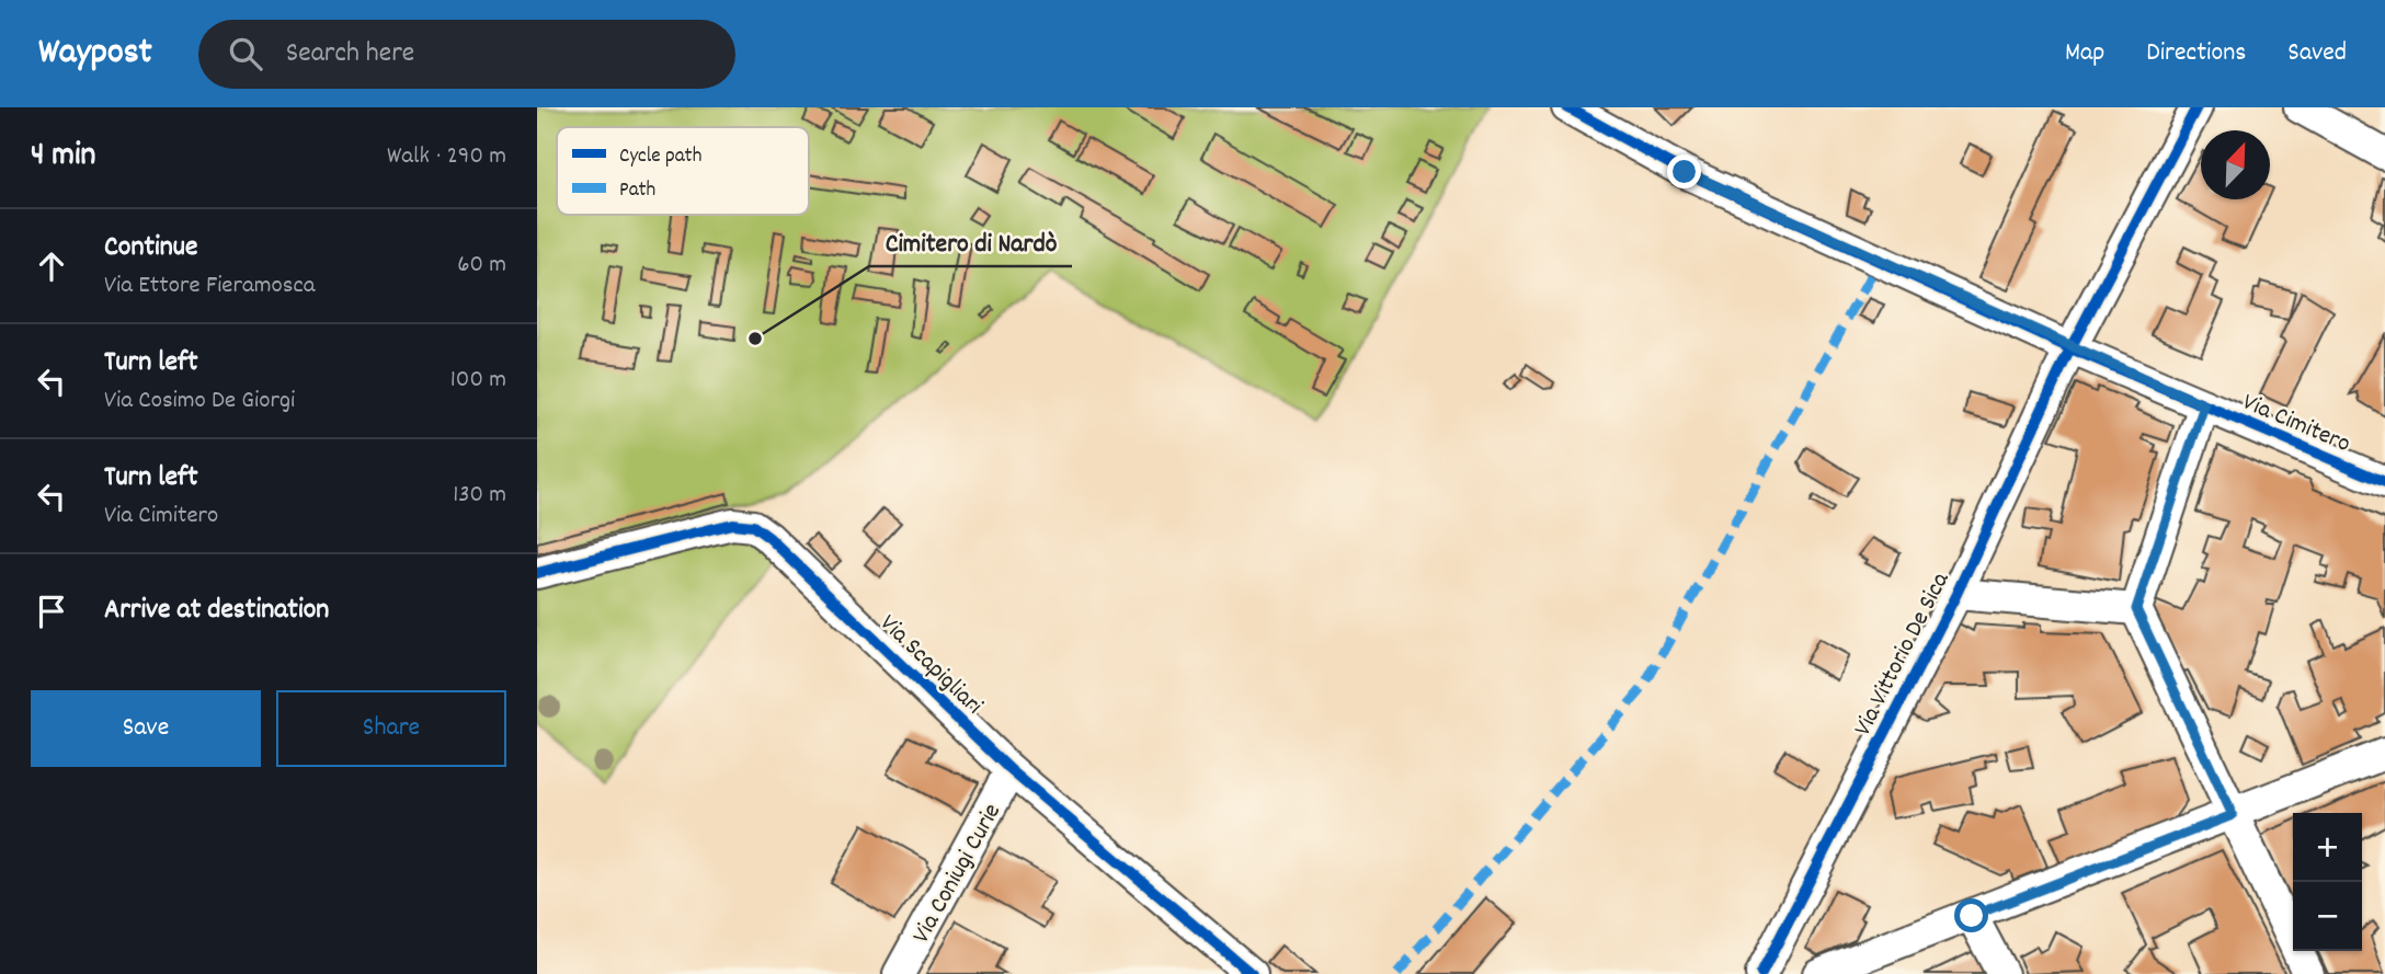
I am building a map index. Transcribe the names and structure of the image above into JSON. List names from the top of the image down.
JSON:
{
  "streets": {
    "street": [
      "Via Cimitero",
      "Via Vittorio De Sica",
      "Via Scapigliari",
      "Via Coniugi Curie"
    ]
  },
  "crossings": [
    ["Via Cimitero", "Via Vittorio De Sica"],
    ["Via Scapigliari", "Via Coniugi Curie"]
  ],
  "places": ["Cimitero di Nardò"],
  "legend": ["Cycle path", "Path"],
  "north": "top right",
  "page": {
    "header": "Waypost",
    "search": "Search here",
    "nav": ["Map", "Directions", "Saved"],
    "heading": ["4 min", "Walk · 290 m"],
    "list": [
      ["Continue", "Via Ettore Fieramosca", "60 m"],
      ["Turn left", "Via Cosimo De Giorgi", "100 m"],
      ["Turn left", "Via Cimitero", "130 m"],
      "Arrive at destination"
    ],
    "buttons": ["Save", "Share"],
    "map_buttons": ["+", "−"]
  }
}
